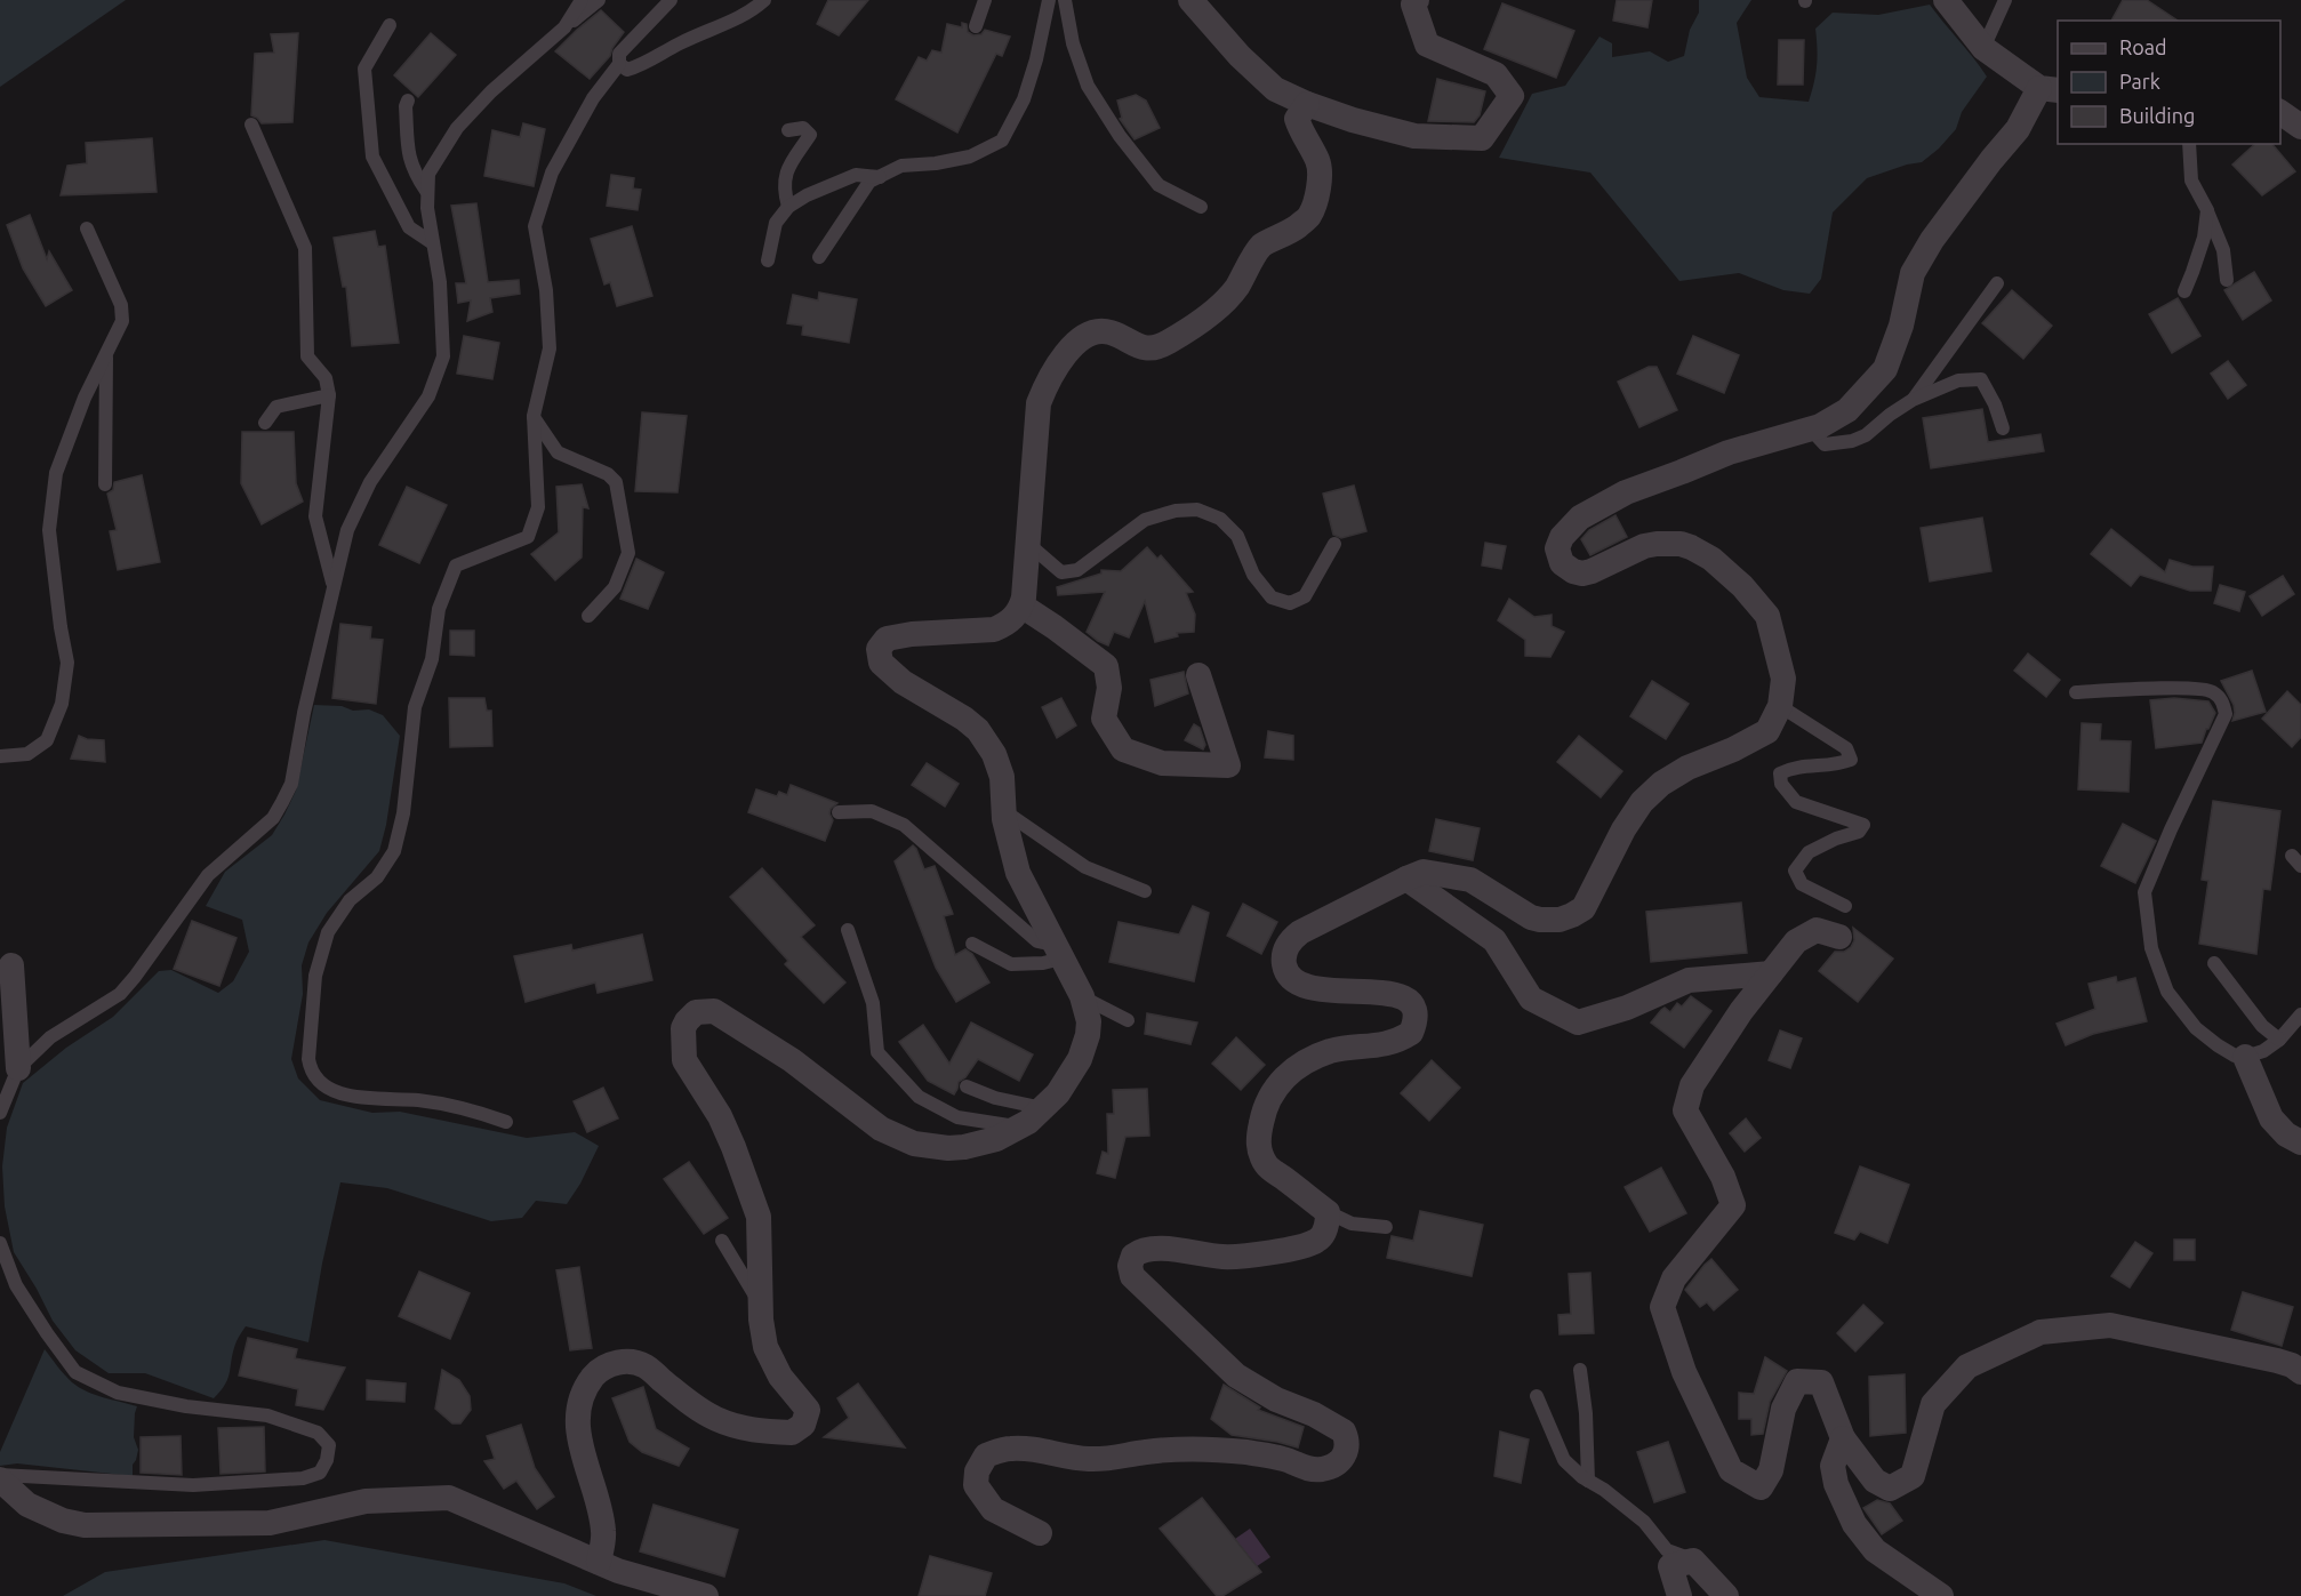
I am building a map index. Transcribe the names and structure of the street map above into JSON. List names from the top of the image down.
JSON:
{
  "legend": ["Road", "Park", "Building"]
}
